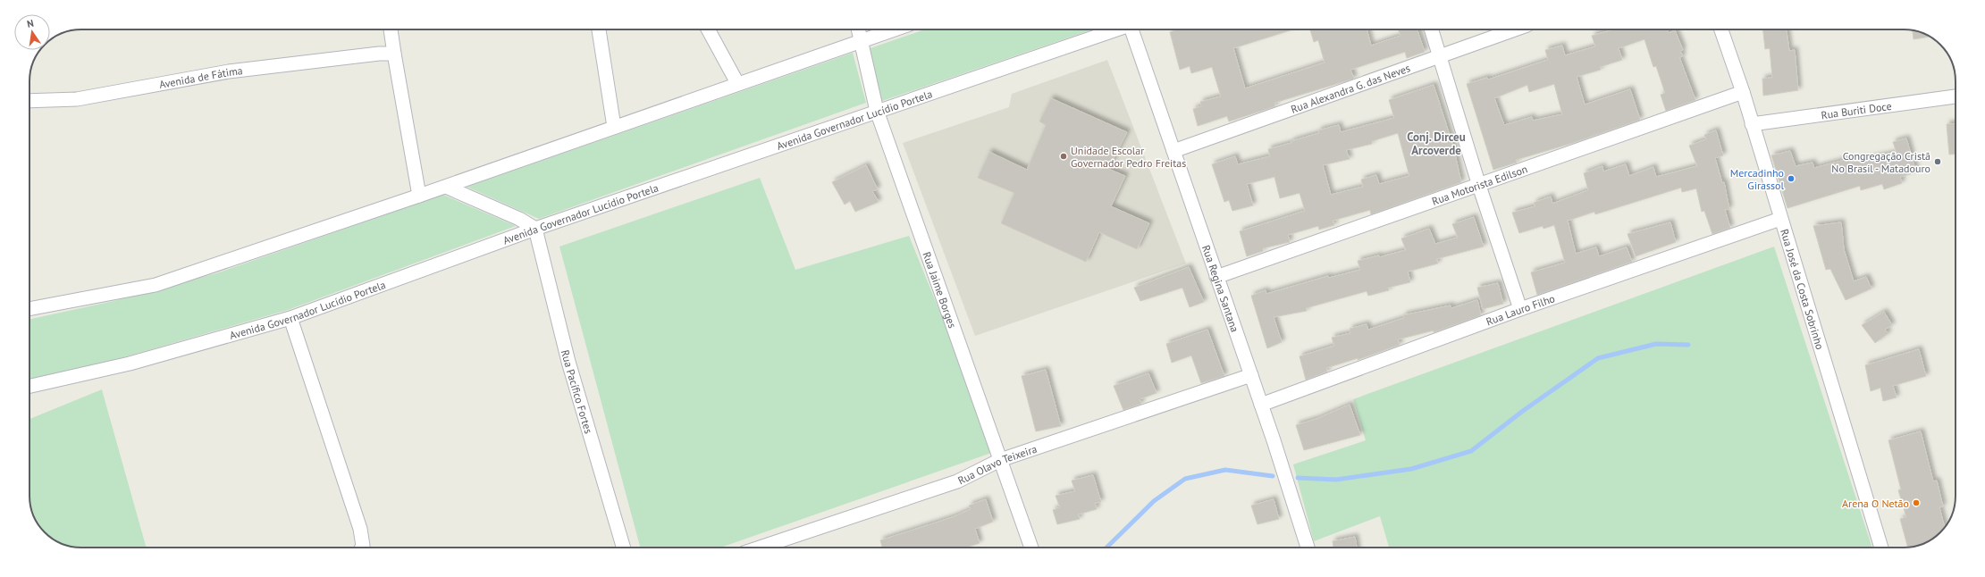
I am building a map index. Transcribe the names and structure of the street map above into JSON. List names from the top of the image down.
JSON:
{
  "streets": {
    "street": [
      "Avenida de Fátima",
      "Rua Alexandra G. das Neves",
      "Rua Buriti Doce",
      "Avenida Governador Lucídio Portela",
      "Rua Motorista Edilson",
      "Rua Regina Santana",
      "Rua José da Costa Sobrinho",
      "Rua Jaime Borges",
      "Rua Lauro Filho",
      "Rua Pacífico Fortes",
      "Rua Olavo Teixeira"
    ]
  },
  "crossings": [
    ["Rua Alexandra G. das Neves", "Rua Regina Santana"],
    ["Rua Buriti Doce", "Rua José da Costa Sobrinho"],
    ["Avenida Governador Lucídio Portela", "Rua Jaime Borges"],
    ["Avenida Governador Lucídio Portela", "Rua Pacífico Fortes"],
    ["Rua Motorista Edilson", "Rua Regina Santana"],
    ["Rua Motorista Edilson", "Rua José da Costa Sobrinho"],
    ["Rua Regina Santana", "Rua Lauro Filho"],
    ["Rua Regina Santana", "Rua Olavo Teixeira"],
    ["Rua José da Costa Sobrinho", "Rua Lauro Filho"],
    ["Rua Jaime Borges", "Rua Olavo Teixeira"]
  ],
  "districts": ["Conj. Dirceu Arcoverde"],
  "places": [
    "Unidade Escolar Governador Pedro Freitas",
    "Congregação Cristã No Brasil - Matadouro",
    "Mercadinho Girassol",
    "Arena O Netão"
  ],
  "north": "top"
}
